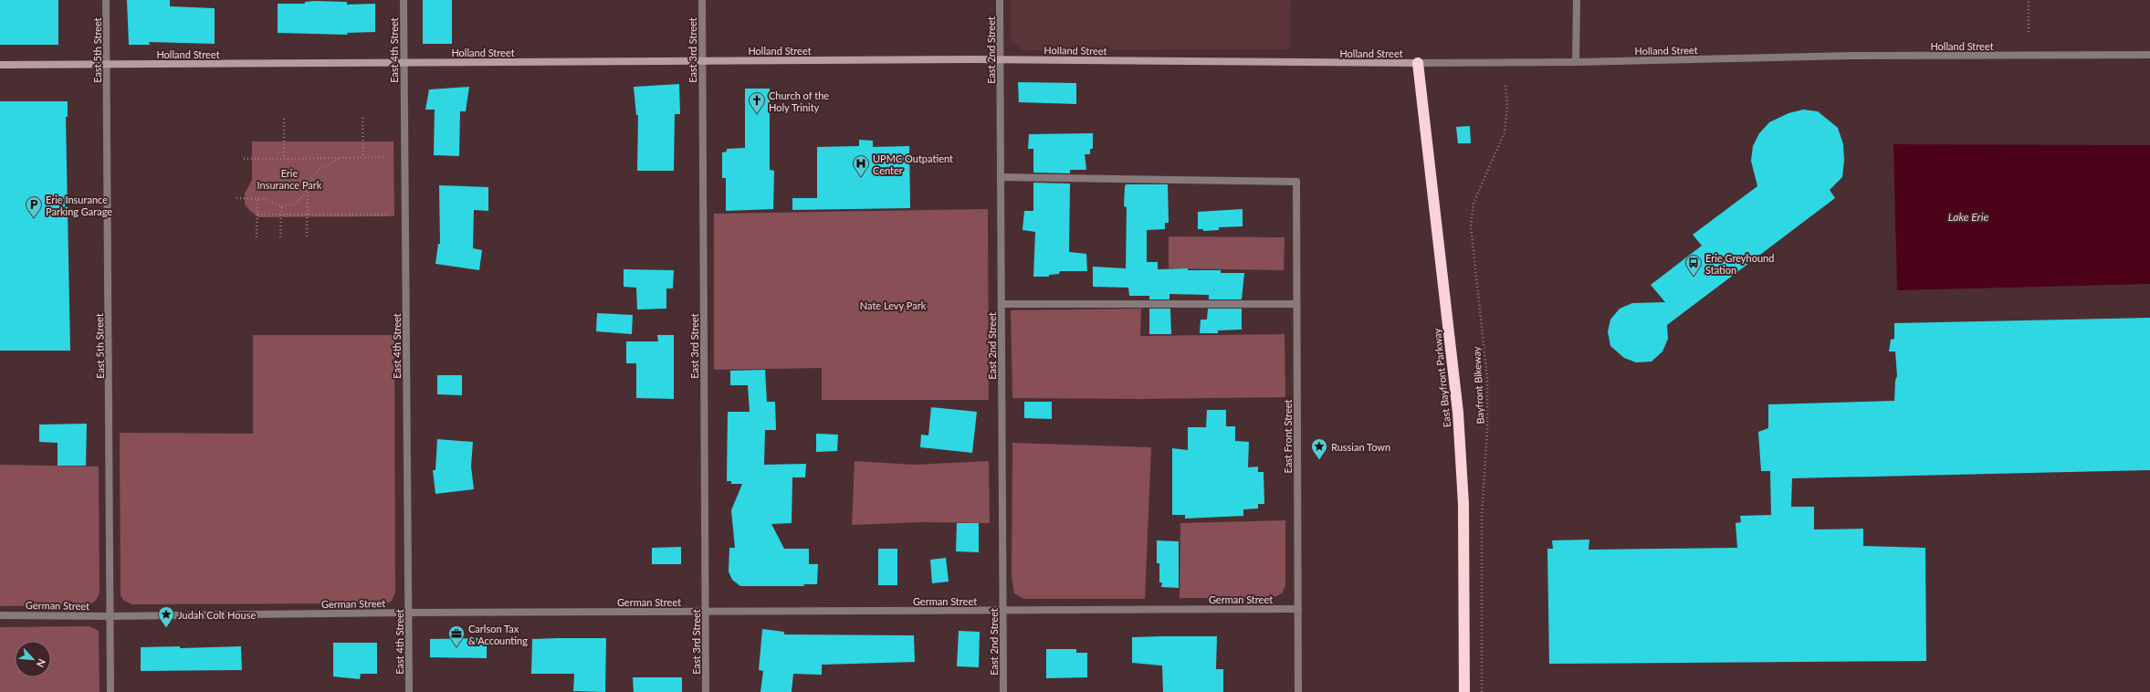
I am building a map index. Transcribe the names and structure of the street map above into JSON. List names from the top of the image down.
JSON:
{
  "streets": {
    "highway": ["East Bayfront Parkway"],
    "street": [
      "Holland Street",
      "East 5th Street",
      "East 4th Street",
      "East 3rd Street",
      "East 2nd Street",
      "East Front Street",
      "German Street"
    ],
    "path": ["Bayfront Bikeway"]
  },
  "crossings": [
    ["Holland Street", "East 5th Street"],
    ["Holland Street", "East 4th Street"],
    ["Holland Street", "East 3rd Street"],
    ["Holland Street", "East 2nd Street"],
    ["Holland Street", "East Bayfront Parkway"],
    ["East 5th Street", "German Street"],
    ["East 4th Street", "German Street"],
    ["East 3rd Street", "German Street"],
    ["East 2nd Street", "East Front Street"],
    ["East 2nd Street", "German Street"],
    ["East Front Street", "German Street"]
  ],
  "water": ["Lake Erie"],
  "parks": ["Erie Insurance Park", "Nate Levy Park"],
  "places": {
    "church": ["Church of the Holy Trinity"],
    "hospital": ["UPMC Outpatient Center"],
    "parking": ["Erie Insurance Parking Garage"],
    "bus stop": ["Erie Greyhound Station"],
    "place": ["Russian Town", "Judah Colt House"],
    "office": ["Carlson Tax & Accounting"]
  },
  "north": "bottom right"
}
